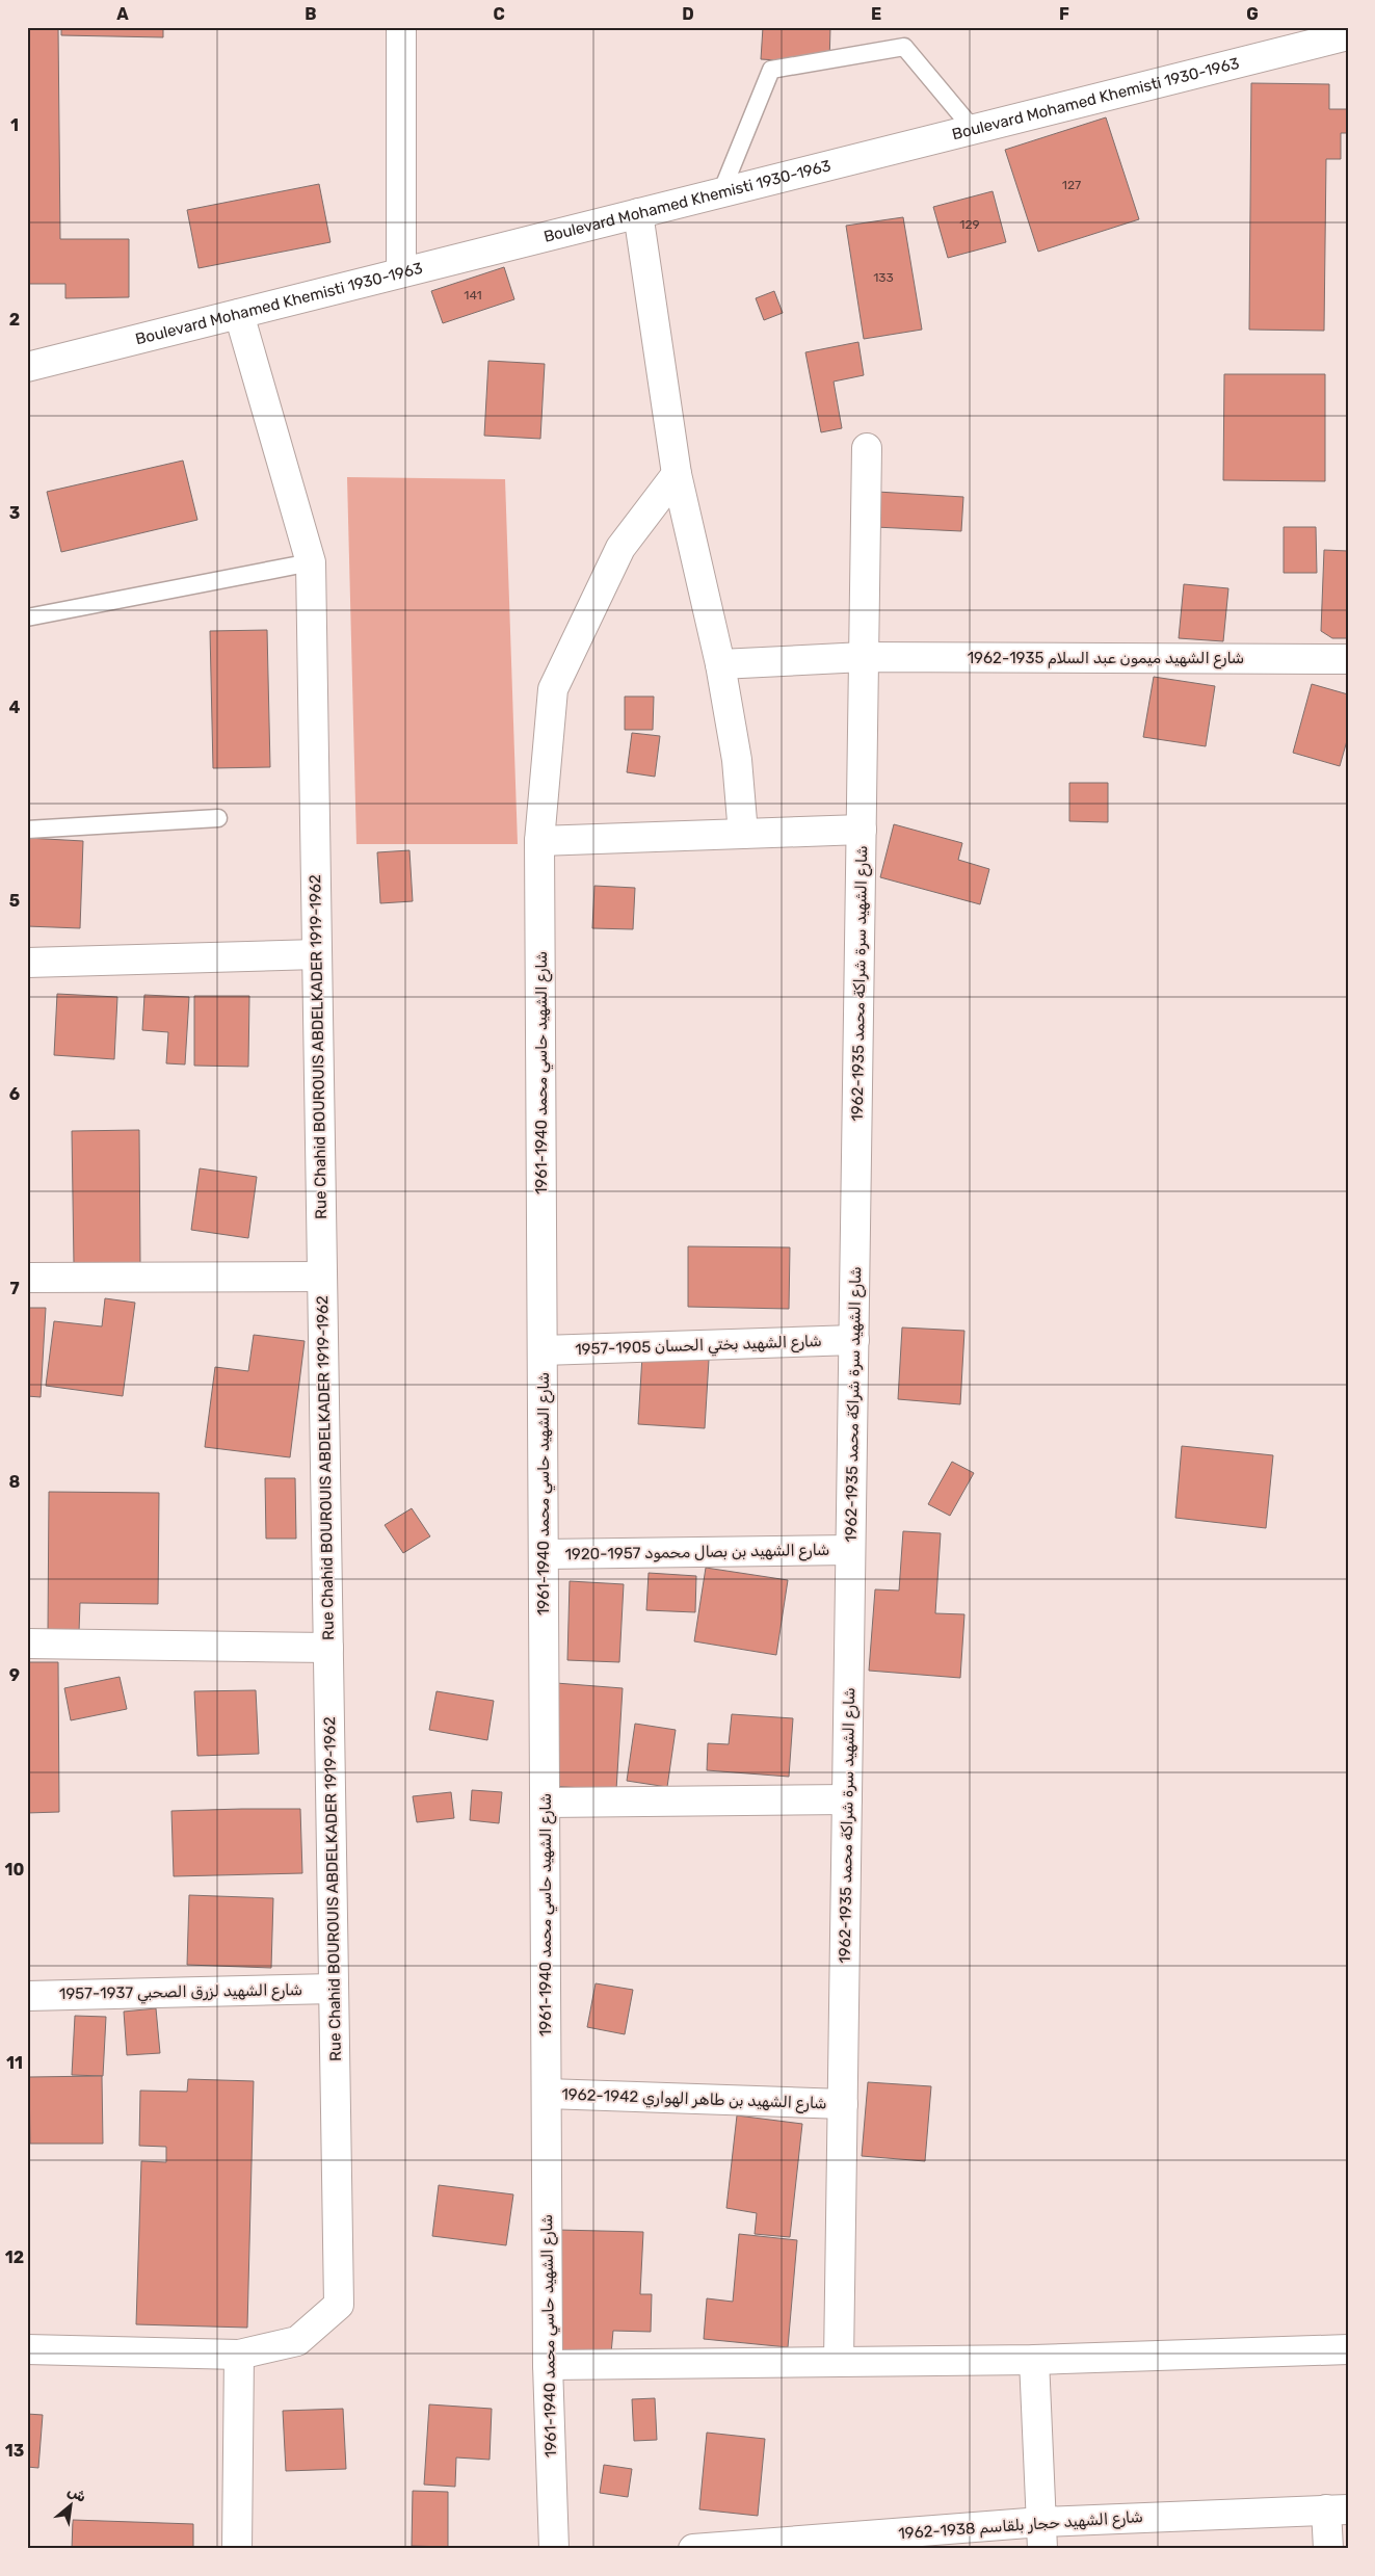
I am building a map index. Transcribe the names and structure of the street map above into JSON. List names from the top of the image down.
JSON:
{
  "streets": {
    "street": [
      "Boulevard Mohamed Khemisti 1930-1963",
      "شارع الشهيد ميمون عبد السلام 1935-1962",
      "شارع الشهيد سرة شراكة محمد 1935-1962",
      "Rue Chahid BOUROUIS ABDELKADER 1919-1962",
      "شارع الشهيد حاسي محمد 1940-1961",
      "شارع الشهيد بختي الحسان 1905-1957",
      "شارع الشهيد بن بصال محمود 1957-1920",
      "شارع الشهيد لزرق الصحبي 1937-1957",
      "شارع الشهيد بن طاهر الهواري 1942-1962",
      "شارع الشهيد حجار بلقاسم 1938-1962"
    ]
  },
  "crossings": [
    ["Boulevard Mohamed Khemisti 1930-1963", "Rue Chahid BOUROUIS ABDELKADER 1919-1962"],
    ["شارع الشهيد ميمون عبد السلام 1935-1962", "شارع الشهيد سرة شراكة محمد 1935-1962"],
    ["شارع الشهيد سرة شراكة محمد 1935-1962", "شارع الشهيد بختي الحسان 1905-1957"],
    ["شارع الشهيد سرة شراكة محمد 1935-1962", "شارع الشهيد بن بصال محمود 1957-1920"],
    ["شارع الشهيد سرة شراكة محمد 1935-1962", "شارع الشهيد بن طاهر الهواري 1942-1962"],
    ["Rue Chahid BOUROUIS ABDELKADER 1919-1962", "شارع الشهيد لزرق الصحبي 1937-1957"],
    ["شارع الشهيد حاسي محمد 1940-1961", "شارع الشهيد بختي الحسان 1905-1957"],
    ["شارع الشهيد حاسي محمد 1940-1961", "شارع الشهيد بن بصال محمود 1957-1920"],
    ["شارع الشهيد حاسي محمد 1940-1961", "شارع الشهيد بن طاهر الهواري 1942-1962"]
  ],
  "house_numbers": [
    "127",
    "129",
    "133",
    "141"
  ],
  "north": "top right",
  "grid": {
    "columns": [
      "A",
      "B",
      "C",
      "D",
      "E",
      "F",
      "G"
    ],
    "rows": [
      "1",
      "2",
      "3",
      "4",
      "5",
      "6",
      "7",
      "8",
      "9",
      "10",
      "11",
      "12",
      "13"
    ]
  }
}
